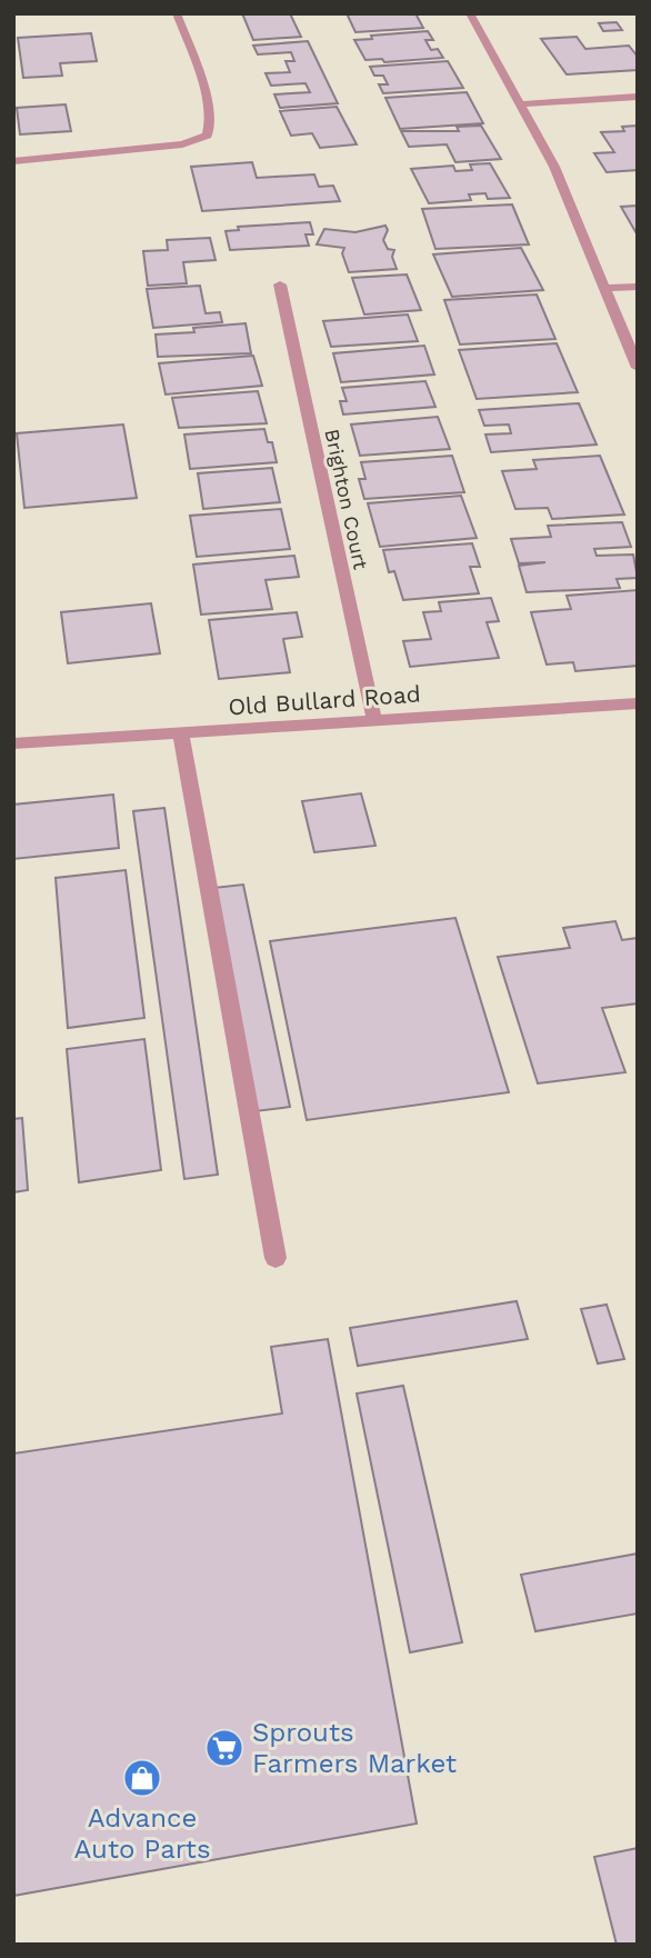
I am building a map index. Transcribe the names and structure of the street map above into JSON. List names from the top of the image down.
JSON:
{
  "streets": {
    "street": ["Brighton Court", "Old Bullard Road"]
  },
  "crossings": [
    ["Brighton Court", "Old Bullard Road"]
  ],
  "places": {
    "supermarket": ["Sprouts Farmers Market"],
    "shop": ["Advance Auto Parts"]
  }
}
